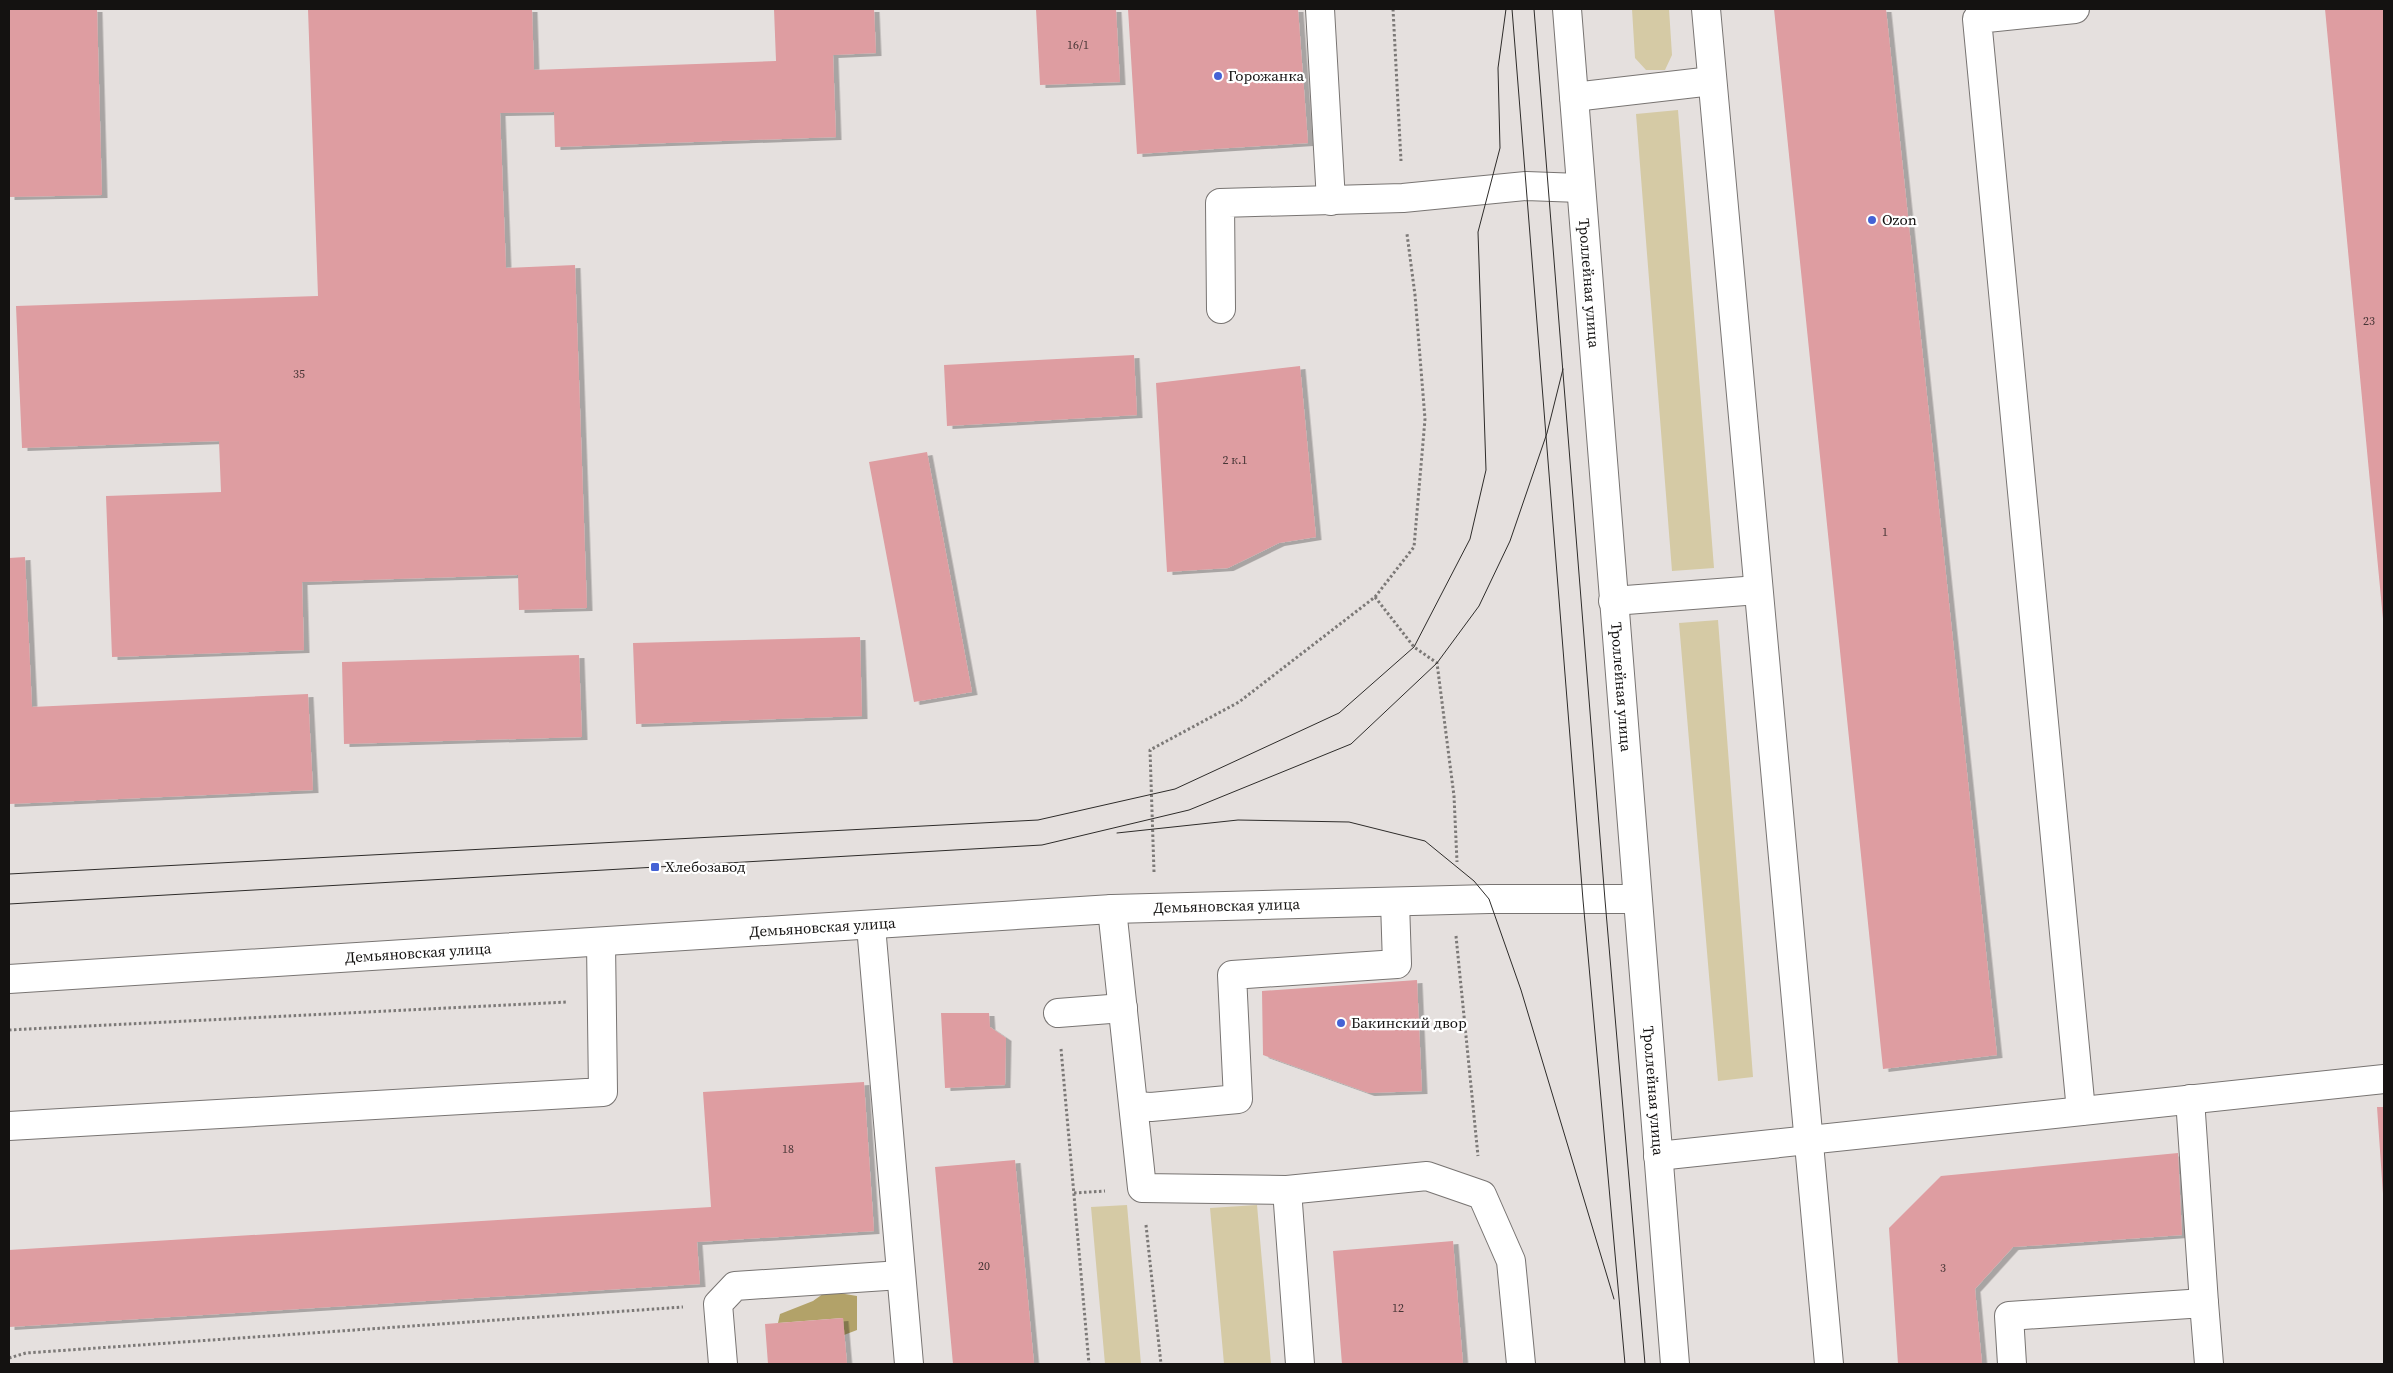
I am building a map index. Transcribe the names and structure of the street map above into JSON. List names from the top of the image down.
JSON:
{
  "streets": {
    "street": ["Троллейная улица", "Демьяновская улица"]
  },
  "crossings": [
    ["Троллейная улица", "Демьяновская улица"]
  ],
  "places": {
    "other": ["Горожанка", "Ozon", "Бакинский двор"],
    "transit": ["Хлебозавод"]
  },
  "house_numbers": [
    "16/1",
    "23",
    "35",
    "2 к.1",
    "1",
    "18",
    "20",
    "3",
    "12"
  ]
}
